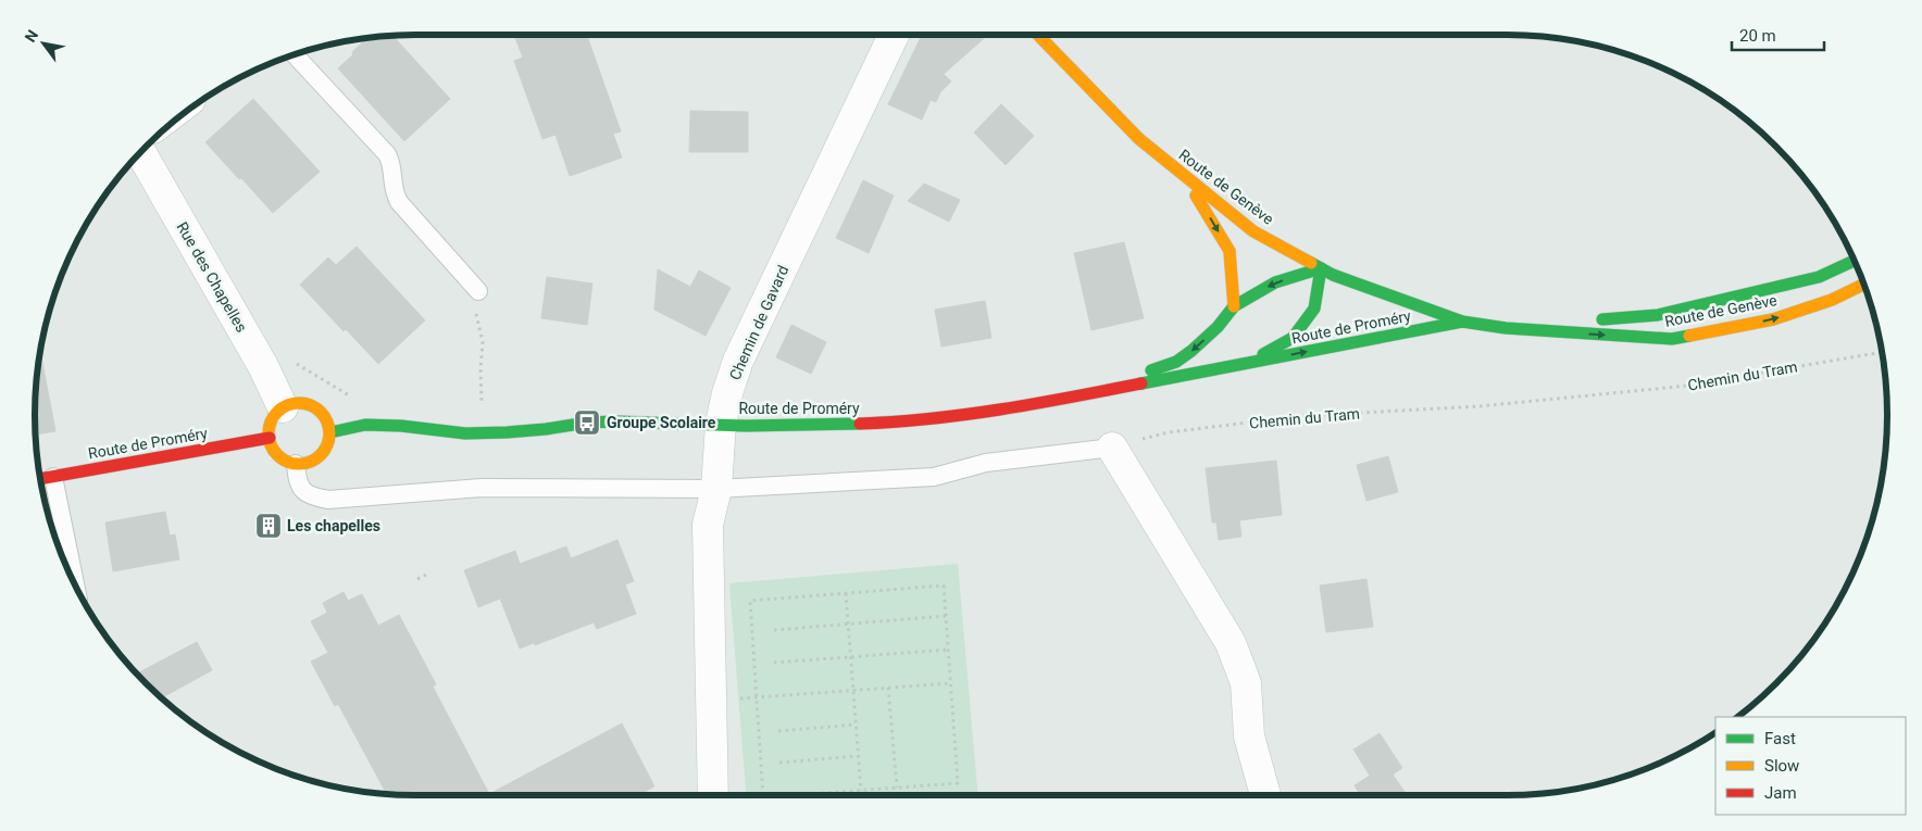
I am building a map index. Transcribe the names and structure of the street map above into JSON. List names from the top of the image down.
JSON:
{
  "streets": {
    "street": [
      "Route de Genève",
      "Rue des Chapelles",
      "Chemin de Gavard",
      "Route de Proméry"
    ],
    "path": ["Chemin du Tram"]
  },
  "crossings": [
    ["Route de Genève", "Route de Proméry"],
    ["Rue des Chapelles", "Route de Proméry"],
    ["Chemin de Gavard", "Route de Proméry"]
  ],
  "places": {
    "bus stop": ["Groupe Scolaire"],
    "building": ["Les chapelles"]
  },
  "legend": ["Fast", "Slow", "Jam"],
  "scale_bar": "20 m",
  "north": "top left"
}
